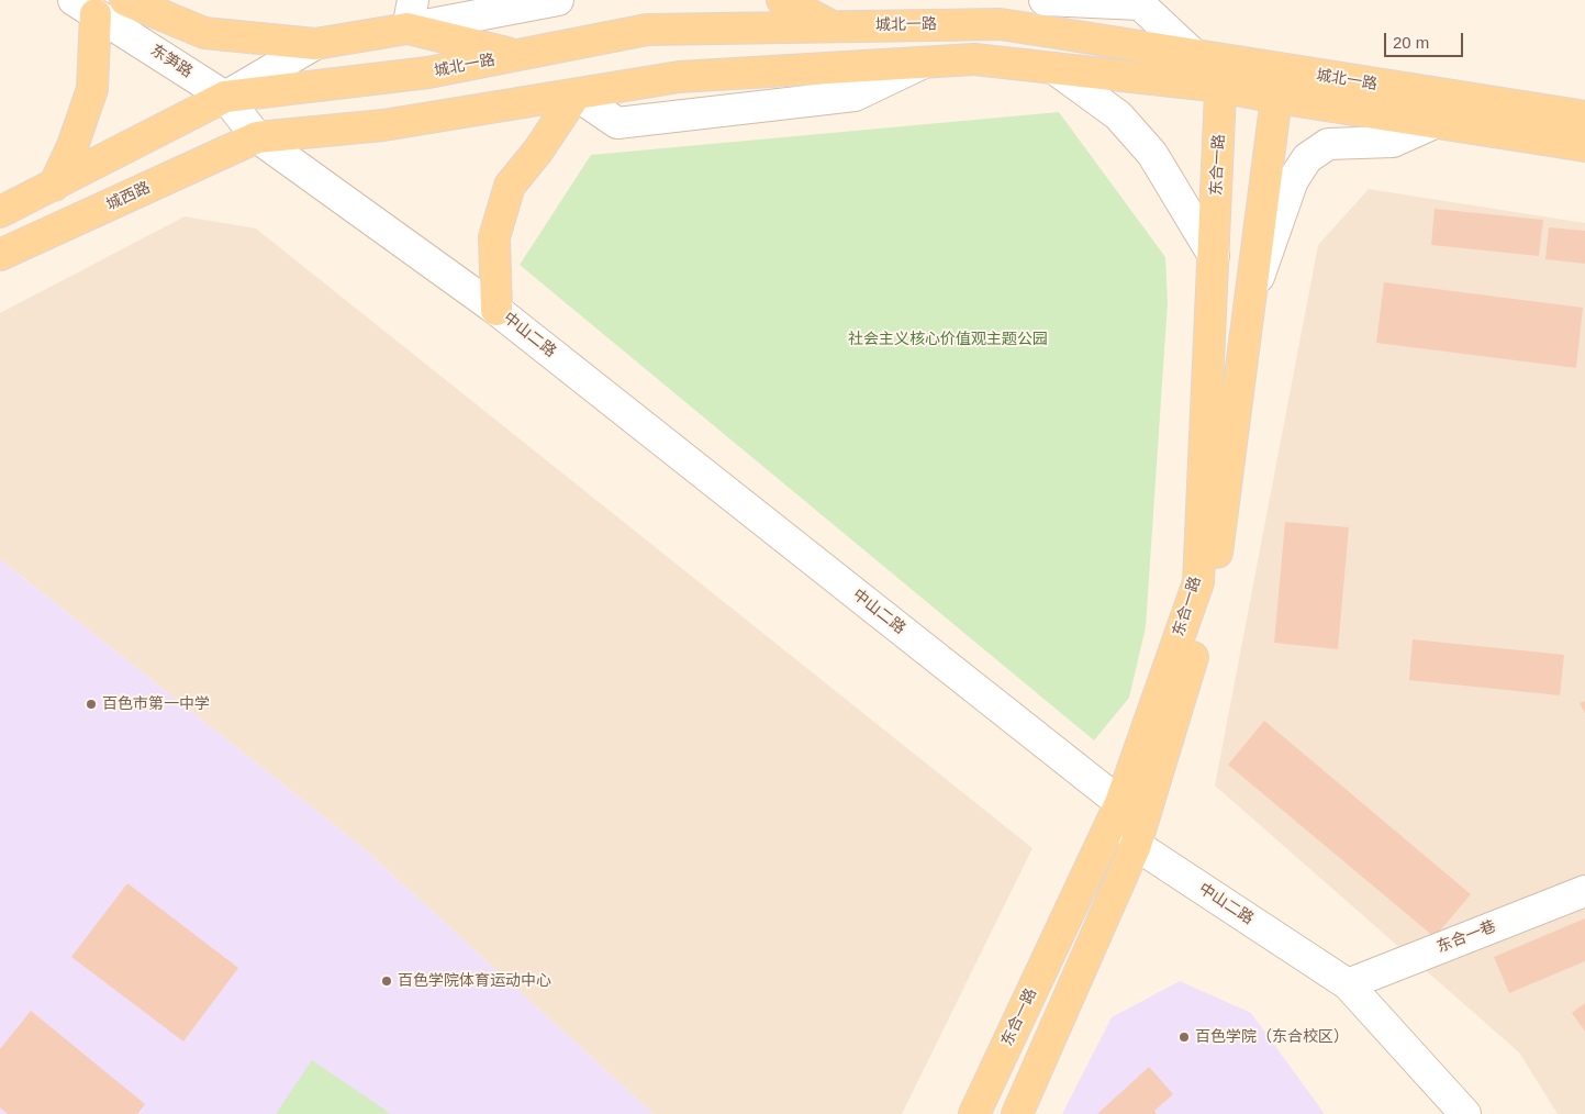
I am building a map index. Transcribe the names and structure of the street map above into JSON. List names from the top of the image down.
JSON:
{
  "streets": {
    "main road": [
      "城北一路",
      "东笋路",
      "东合一路",
      "城西路",
      "中山二路",
      "东合一巷"
    ]
  },
  "crossings": [
    ["城北一路", "东笋路"],
    ["城北一路", "东合一路"],
    ["城北一路", "城西路"],
    ["城北一路", "中山二路"],
    ["东笋路", "城西路"],
    ["东笋路", "中山二路"],
    ["东合一路", "中山二路"],
    ["城西路", "中山二路"],
    ["中山二路", "东合一巷"]
  ],
  "parks": ["社会主义核心价值观主题公园"],
  "places": ["百色市第一中学", "百色学院体育运动中心", "百色学院（东合校区）"],
  "scale_bar": "20 m"
}
